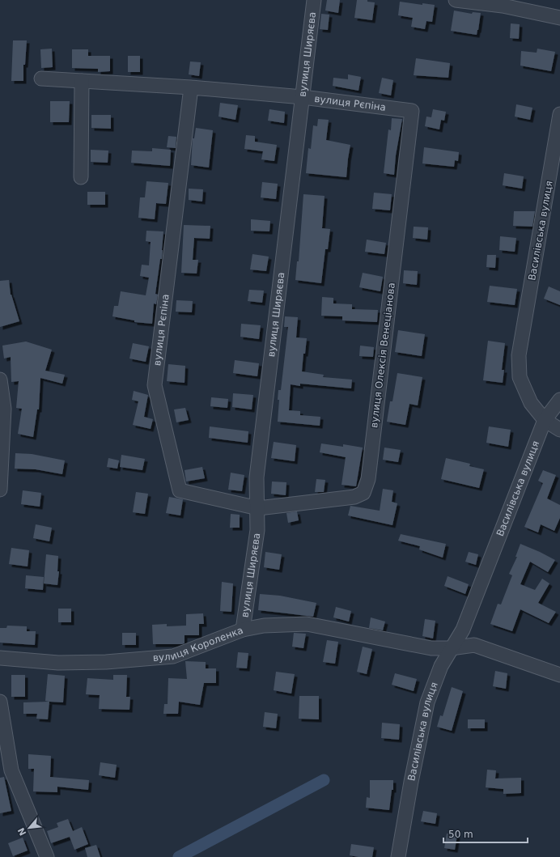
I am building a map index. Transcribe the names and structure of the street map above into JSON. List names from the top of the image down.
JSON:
{
  "streets": {
    "street": [
      "вулиця Ширяєва",
      "вулиця Рєпіна",
      "Василівська вулиця",
      "вулиця Олексія Венеціанова",
      "вулиця Короленка"
    ]
  },
  "crossings": [
    ["вулиця Ширяєва", "вулиця Рєпіна"],
    ["вулиця Ширяєва", "вулиця Олексія Венеціанова"],
    ["вулиця Ширяєва", "вулиця Короленка"],
    ["вулиця Рєпіна", "вулиця Олексія Венеціанова"],
    ["Василівська вулиця", "вулиця Короленка"]
  ],
  "scale_bar": "50 m",
  "north": "bottom left"
}
